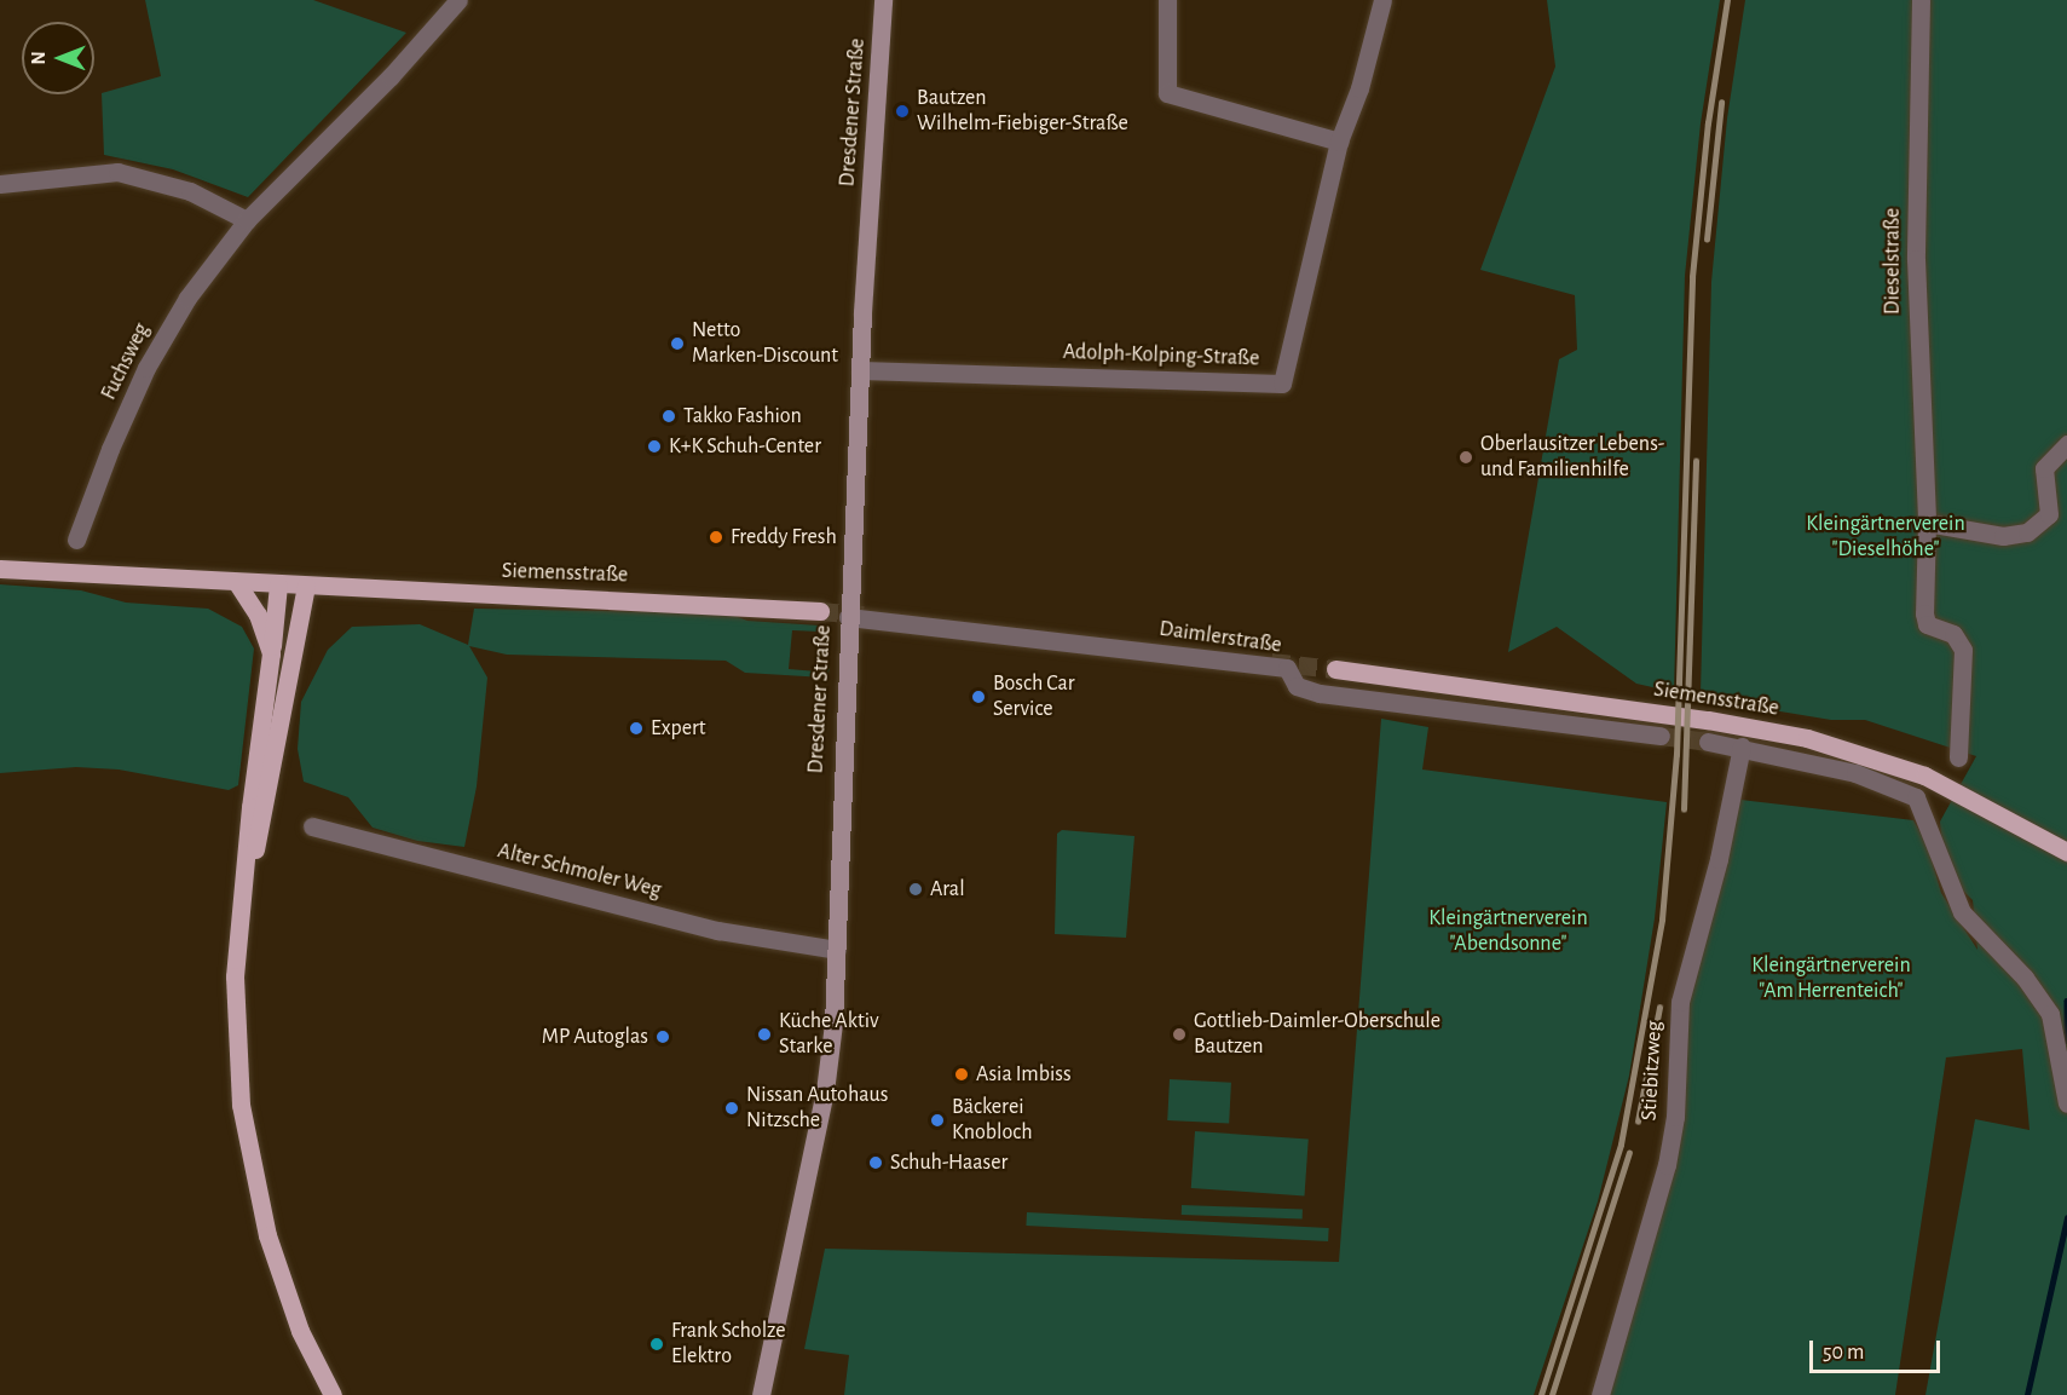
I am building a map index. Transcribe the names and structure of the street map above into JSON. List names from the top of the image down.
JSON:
{
  "streets": {
    "main road": ["Dresdener Straße", "Siemensstraße"],
    "street": [
      "Dieselstraße",
      "Adolph-Kolping-Straße",
      "Fuchsweg",
      "Daimlerstraße",
      "Alter Schmoler Weg",
      "Stiebitzweg"
    ]
  },
  "crossings": [
    ["Dresdener Straße", "Adolph-Kolping-Straße"],
    ["Dresdener Straße", "Daimlerstraße"],
    ["Dresdener Straße", "Alter Schmoler Weg"]
  ],
  "parks": ["Kleingärtnerverein \"Dieselhöhe\"", "Kleingärtnerverein \"Abendsonne\"", "Kleingärtnerverein \"Am Herrenteich\""],
  "places": [
    "Bautzen Wilhelm-Fiebiger-Straße",
    "Netto Marken-Discount",
    "Takko Fashion",
    "K+K Schuh-Center",
    "Oberlausitzer Lebens- und Familienhilfe",
    "Freddy Fresh",
    "Bosch Car Service",
    "Expert",
    "Aral",
    "Küche Aktiv Starke",
    "Gottlieb-Daimler-Oberschule Bautzen",
    "MP Autoglas",
    "Asia Imbiss",
    "Nissan Autohaus Nitzsche",
    "Bäckerei Knobloch",
    "Schuh-Haaser",
    "Frank Scholze Elektro"
  ],
  "scale_bar": "50 m",
  "north": "left"
}
